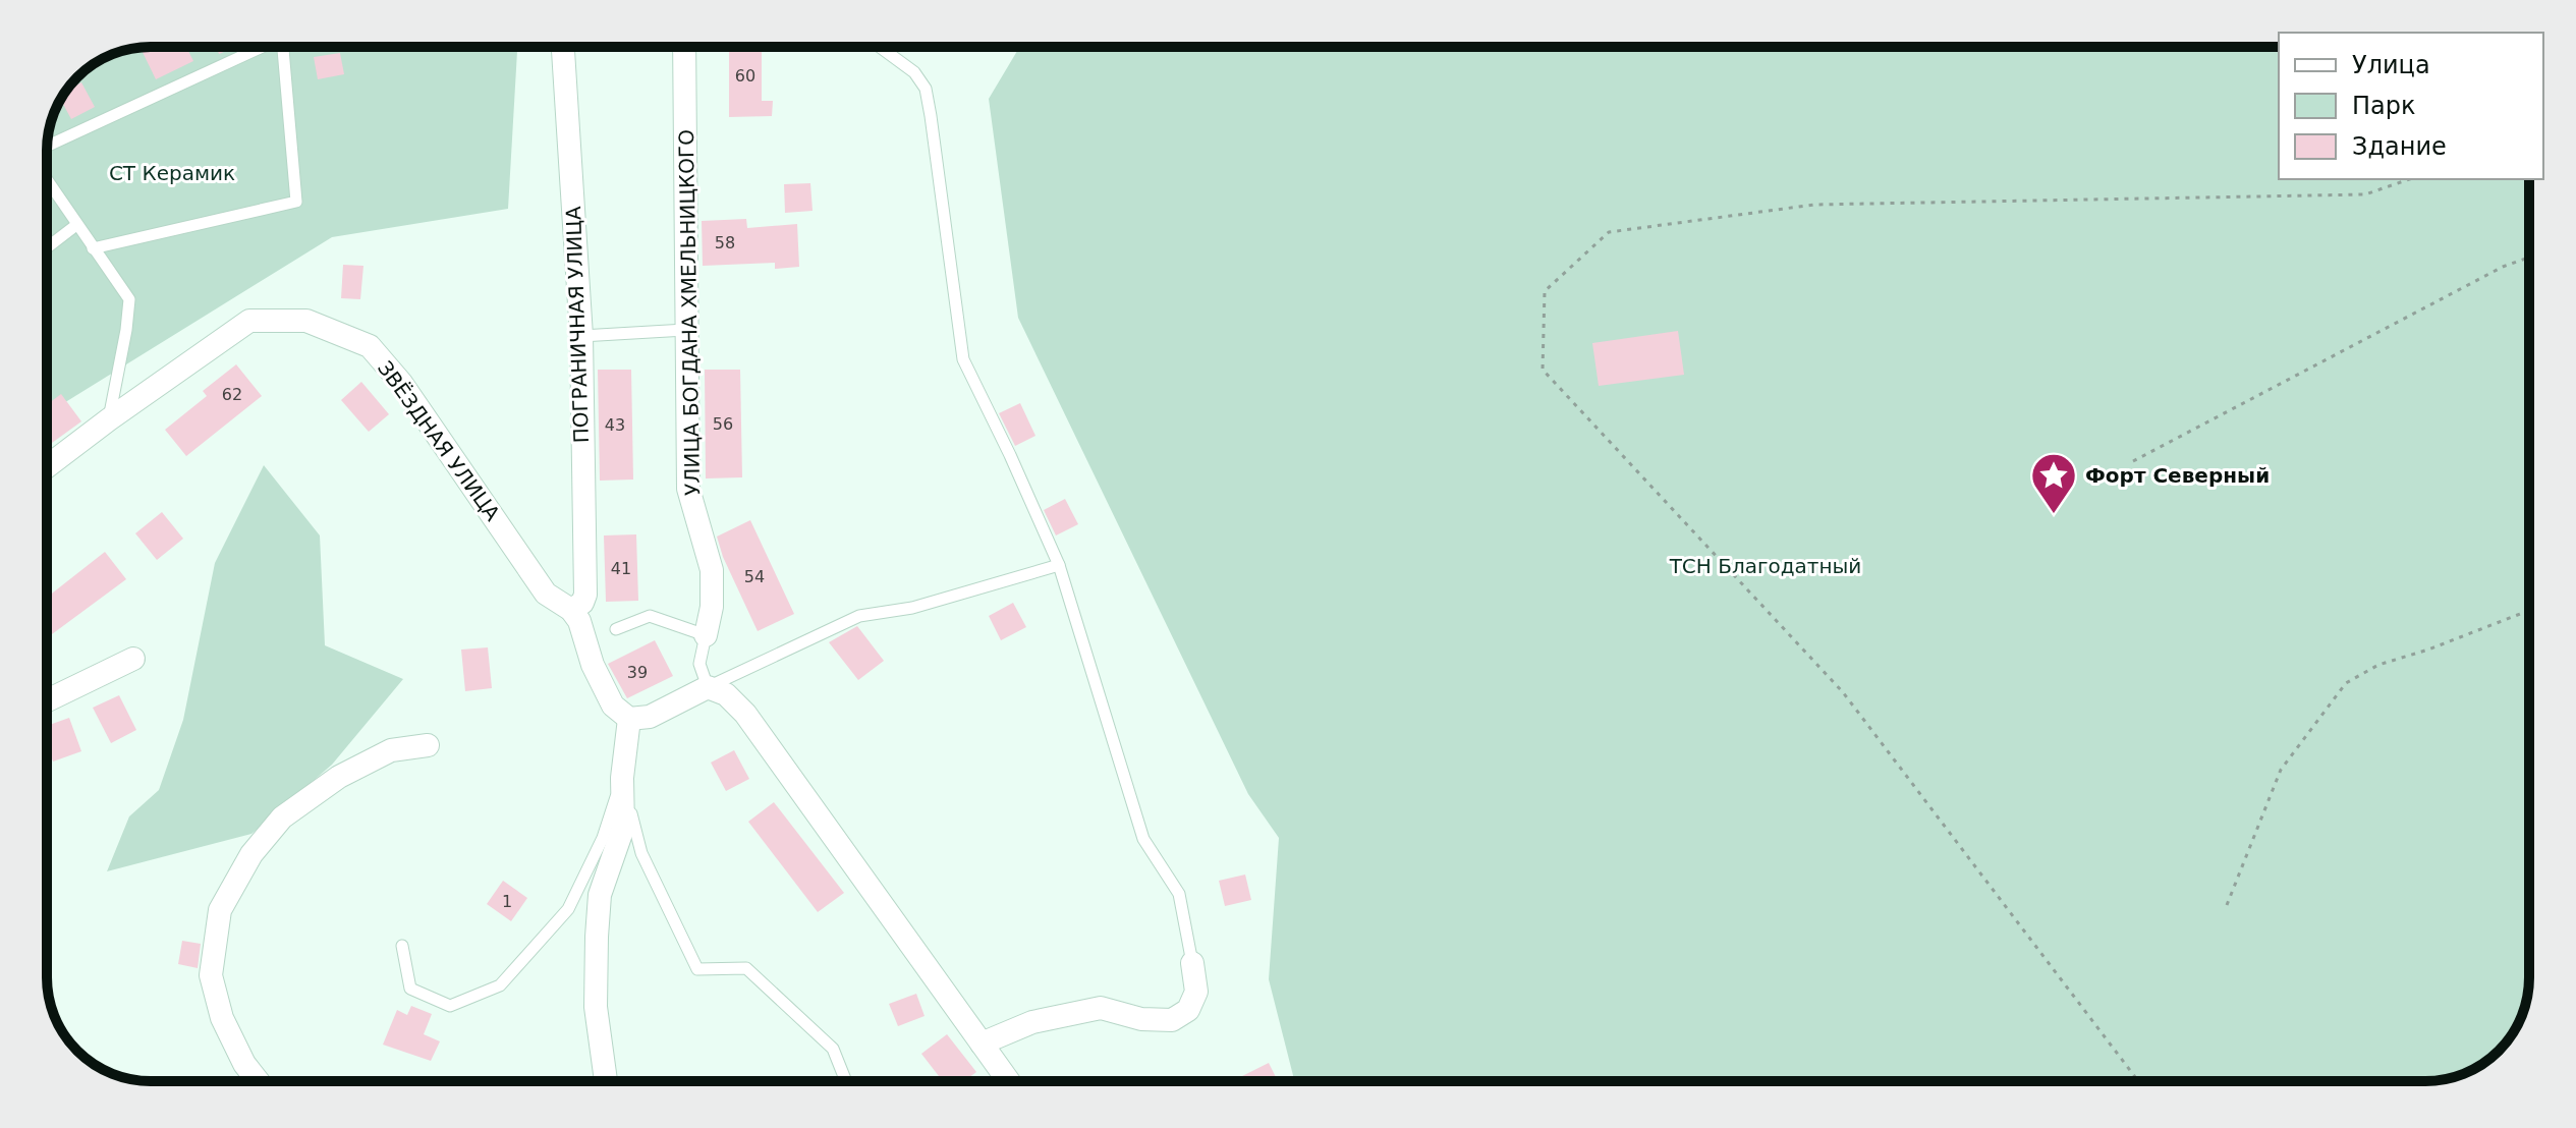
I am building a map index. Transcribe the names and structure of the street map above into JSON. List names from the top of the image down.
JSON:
{
  "streets": {
    "street": ["УЛИЦА БОГДАНА ХМЕЛЬНИЦКОГО", "ПОГРАНИЧНАЯ УЛИЦА", "ЗВЁЗДНАЯ УЛИЦА"]
  },
  "crossings": [
    ["ПОГРАНИЧНАЯ УЛИЦА", "ЗВЁЗДНАЯ УЛИЦА"]
  ],
  "parks": ["СТ Керамик", "ТСН Благодатный"],
  "places": {
    "place": ["Форт Северный"]
  },
  "house_numbers": [
    "60",
    "58",
    "62",
    "56",
    "43",
    "41",
    "54",
    "39",
    "1"
  ],
  "legend": ["Улица", "Парк", "Здание"]
}
